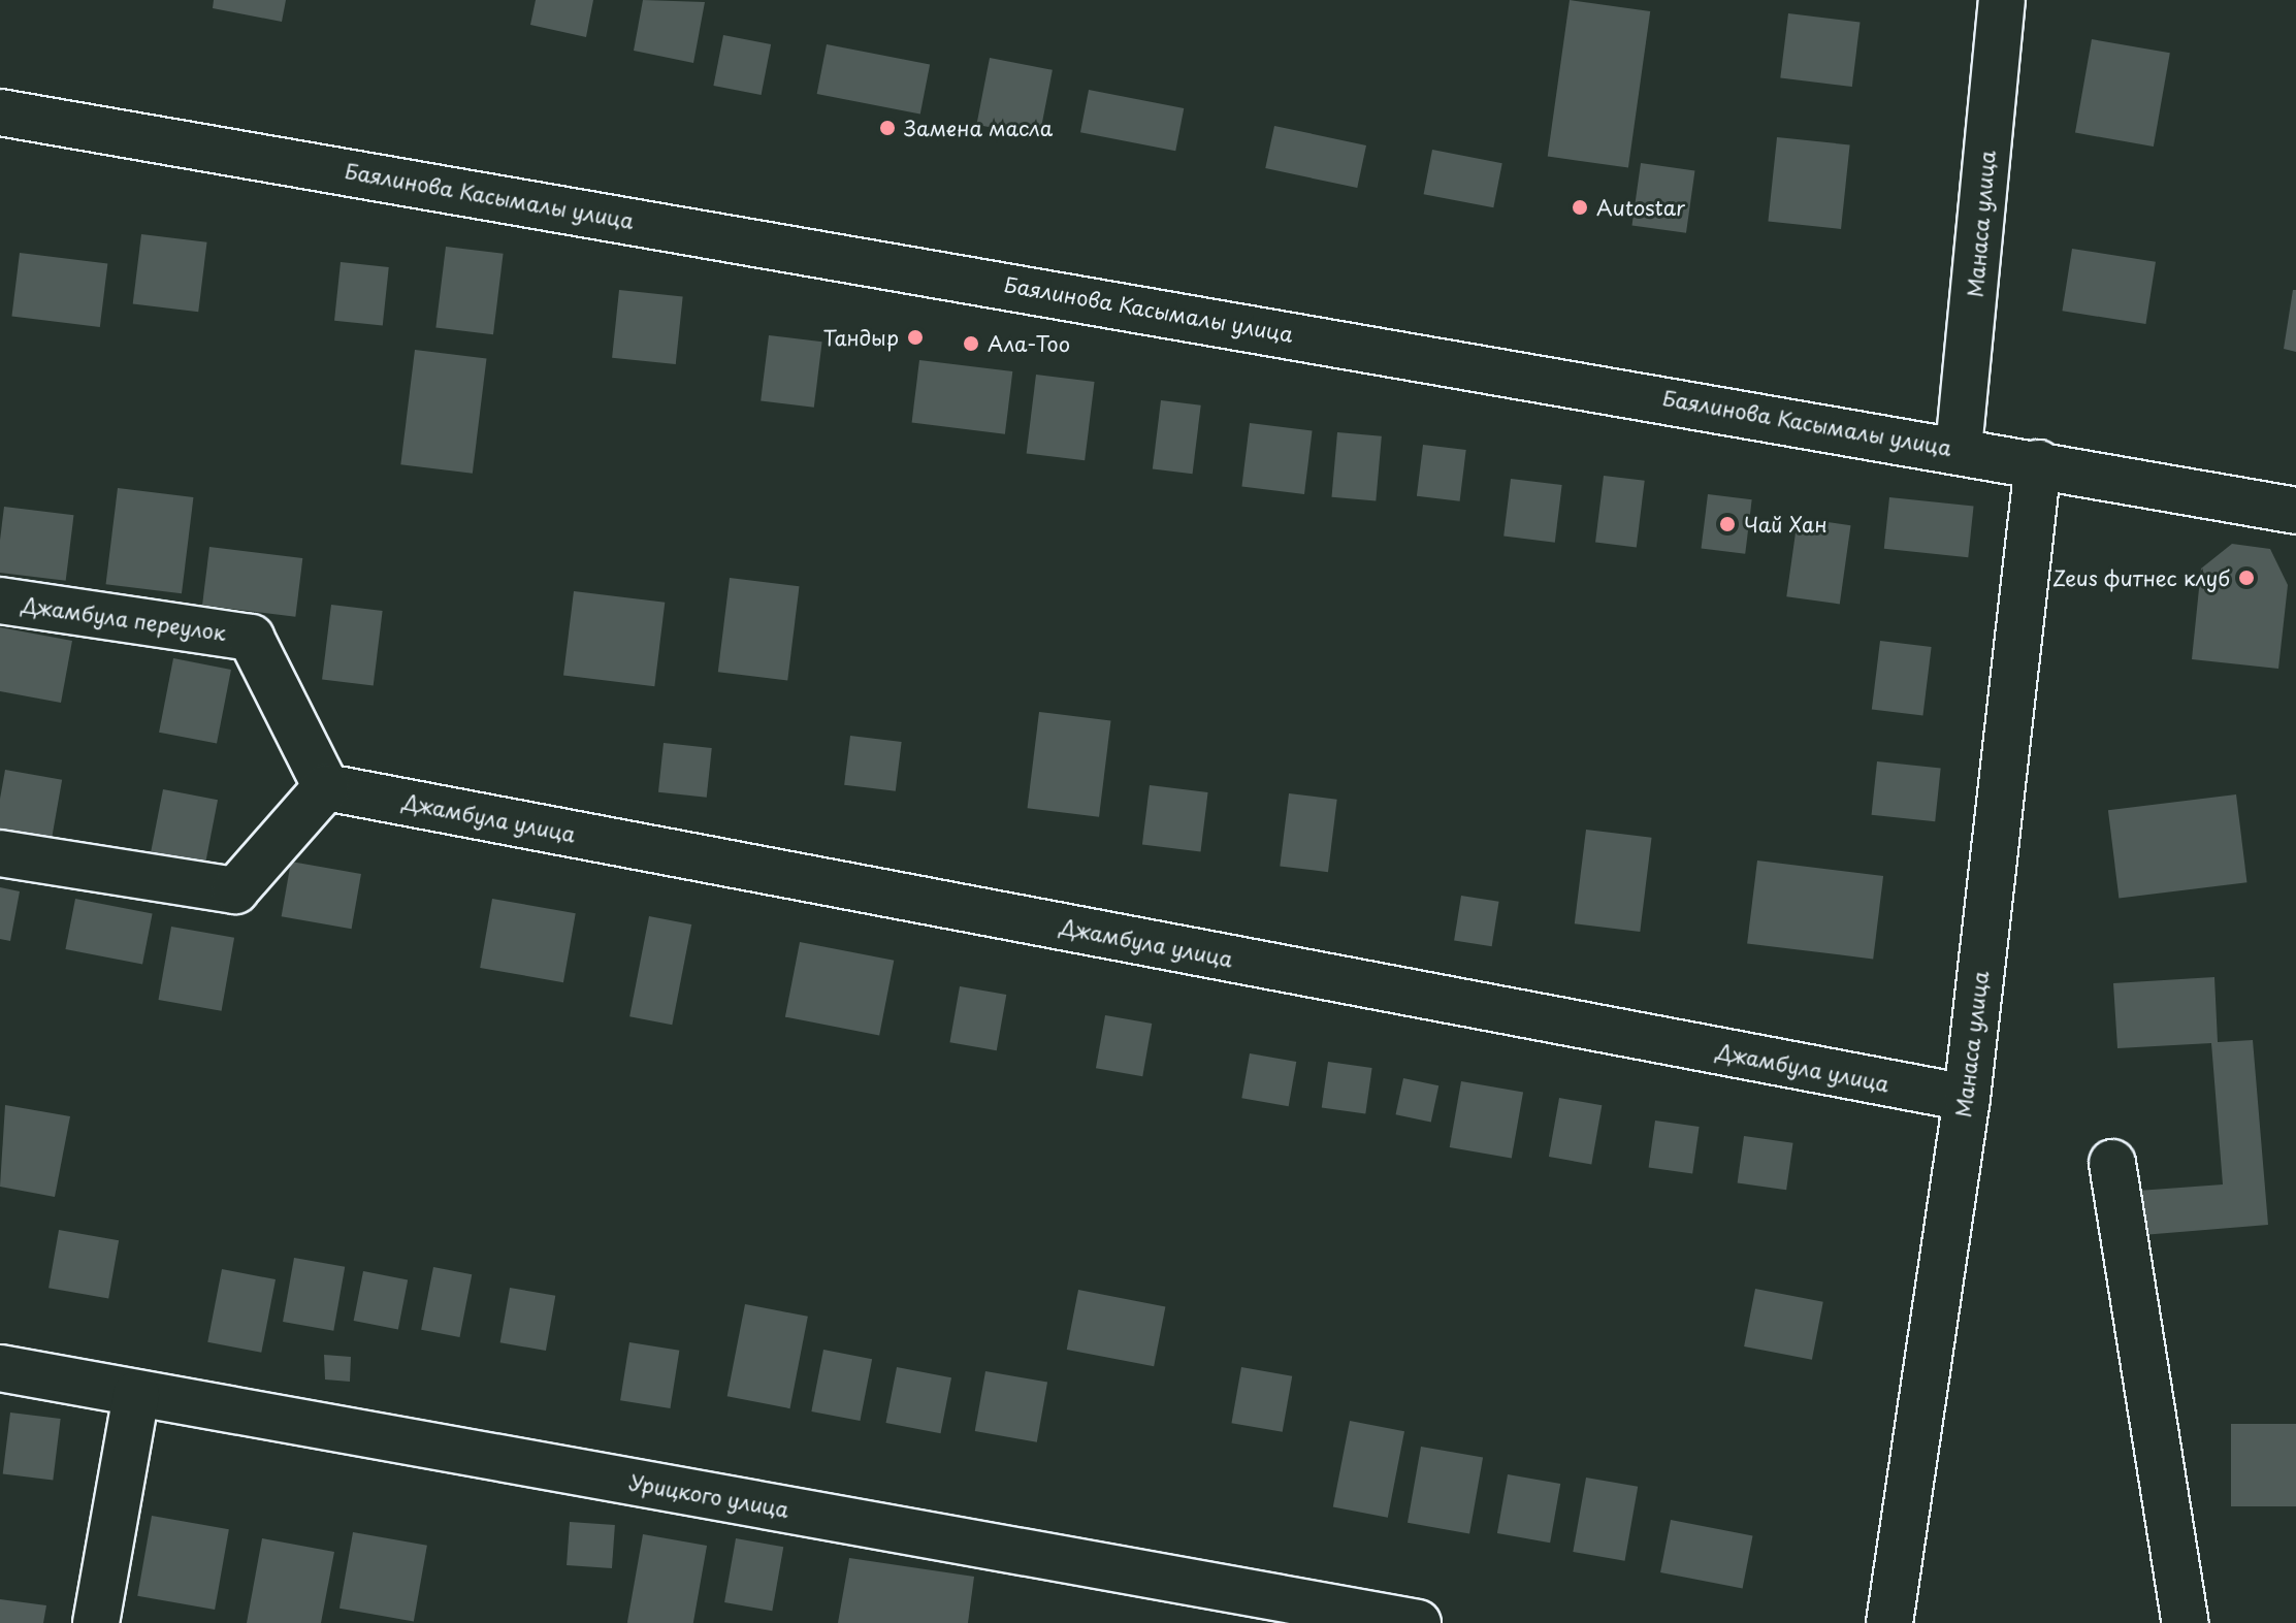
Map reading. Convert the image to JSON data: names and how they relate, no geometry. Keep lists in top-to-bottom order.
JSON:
{
  "streets": {
    "street": [
      "Баялинова Касымалы улица",
      "Манаса улица",
      "Джамбула переулок",
      "Джамбула улица",
      "Урицкого улица"
    ]
  },
  "crossings": [
    ["Баялинова Касымалы улица", "Манаса улица"],
    ["Манаса улица", "Джамбула улица"],
    ["Джамбула переулок", "Джамбула улица"]
  ],
  "places": [
    "Замена масла",
    "Autostar",
    "Тандыр",
    "Ала-Тоо",
    "Чай Хан",
    "Zeus фитнес клуб"
  ]
}
